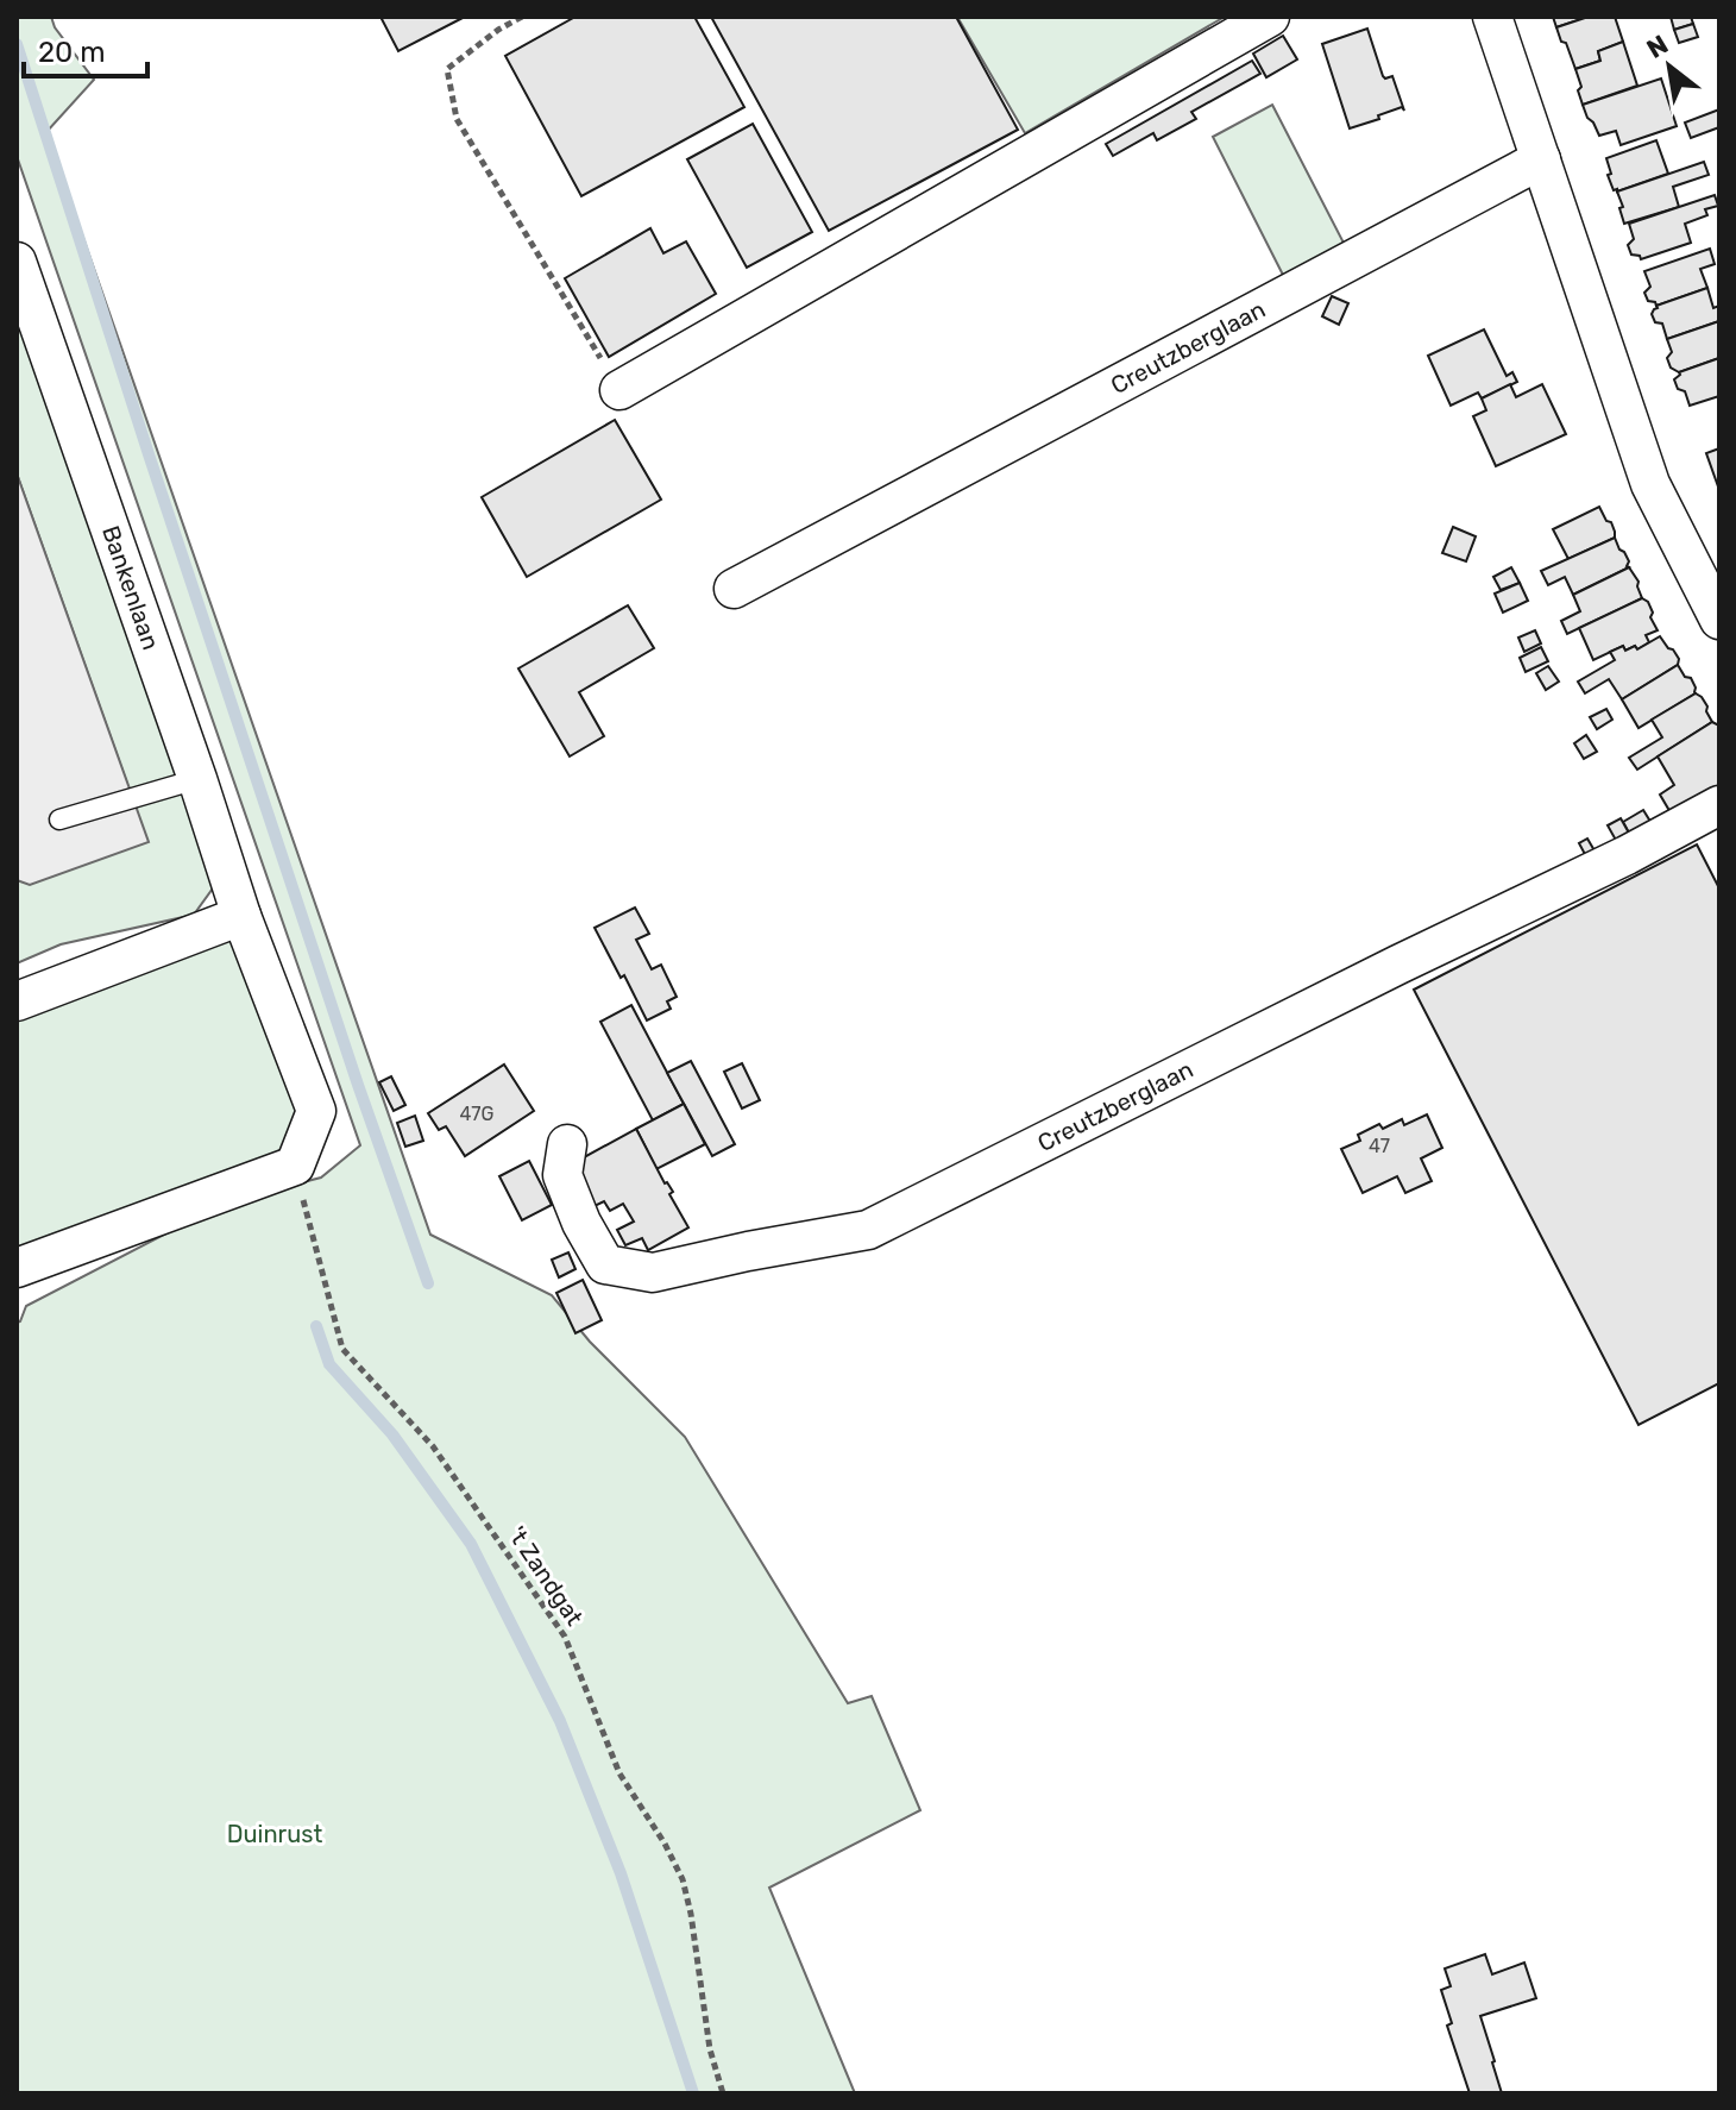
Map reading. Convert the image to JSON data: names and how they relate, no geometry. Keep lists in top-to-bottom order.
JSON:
{
  "streets": {
    "street": ["Creutzberglaan", "Bankenlaan"],
    "path": ["'t Zandgat"]
  },
  "crossings": [
    ["Bankenlaan", "'t Zandgat"]
  ],
  "parks": ["Duinrust"],
  "house_numbers": ["47G", "47"],
  "scale_bar": "20 m",
  "north": "top left"
}
